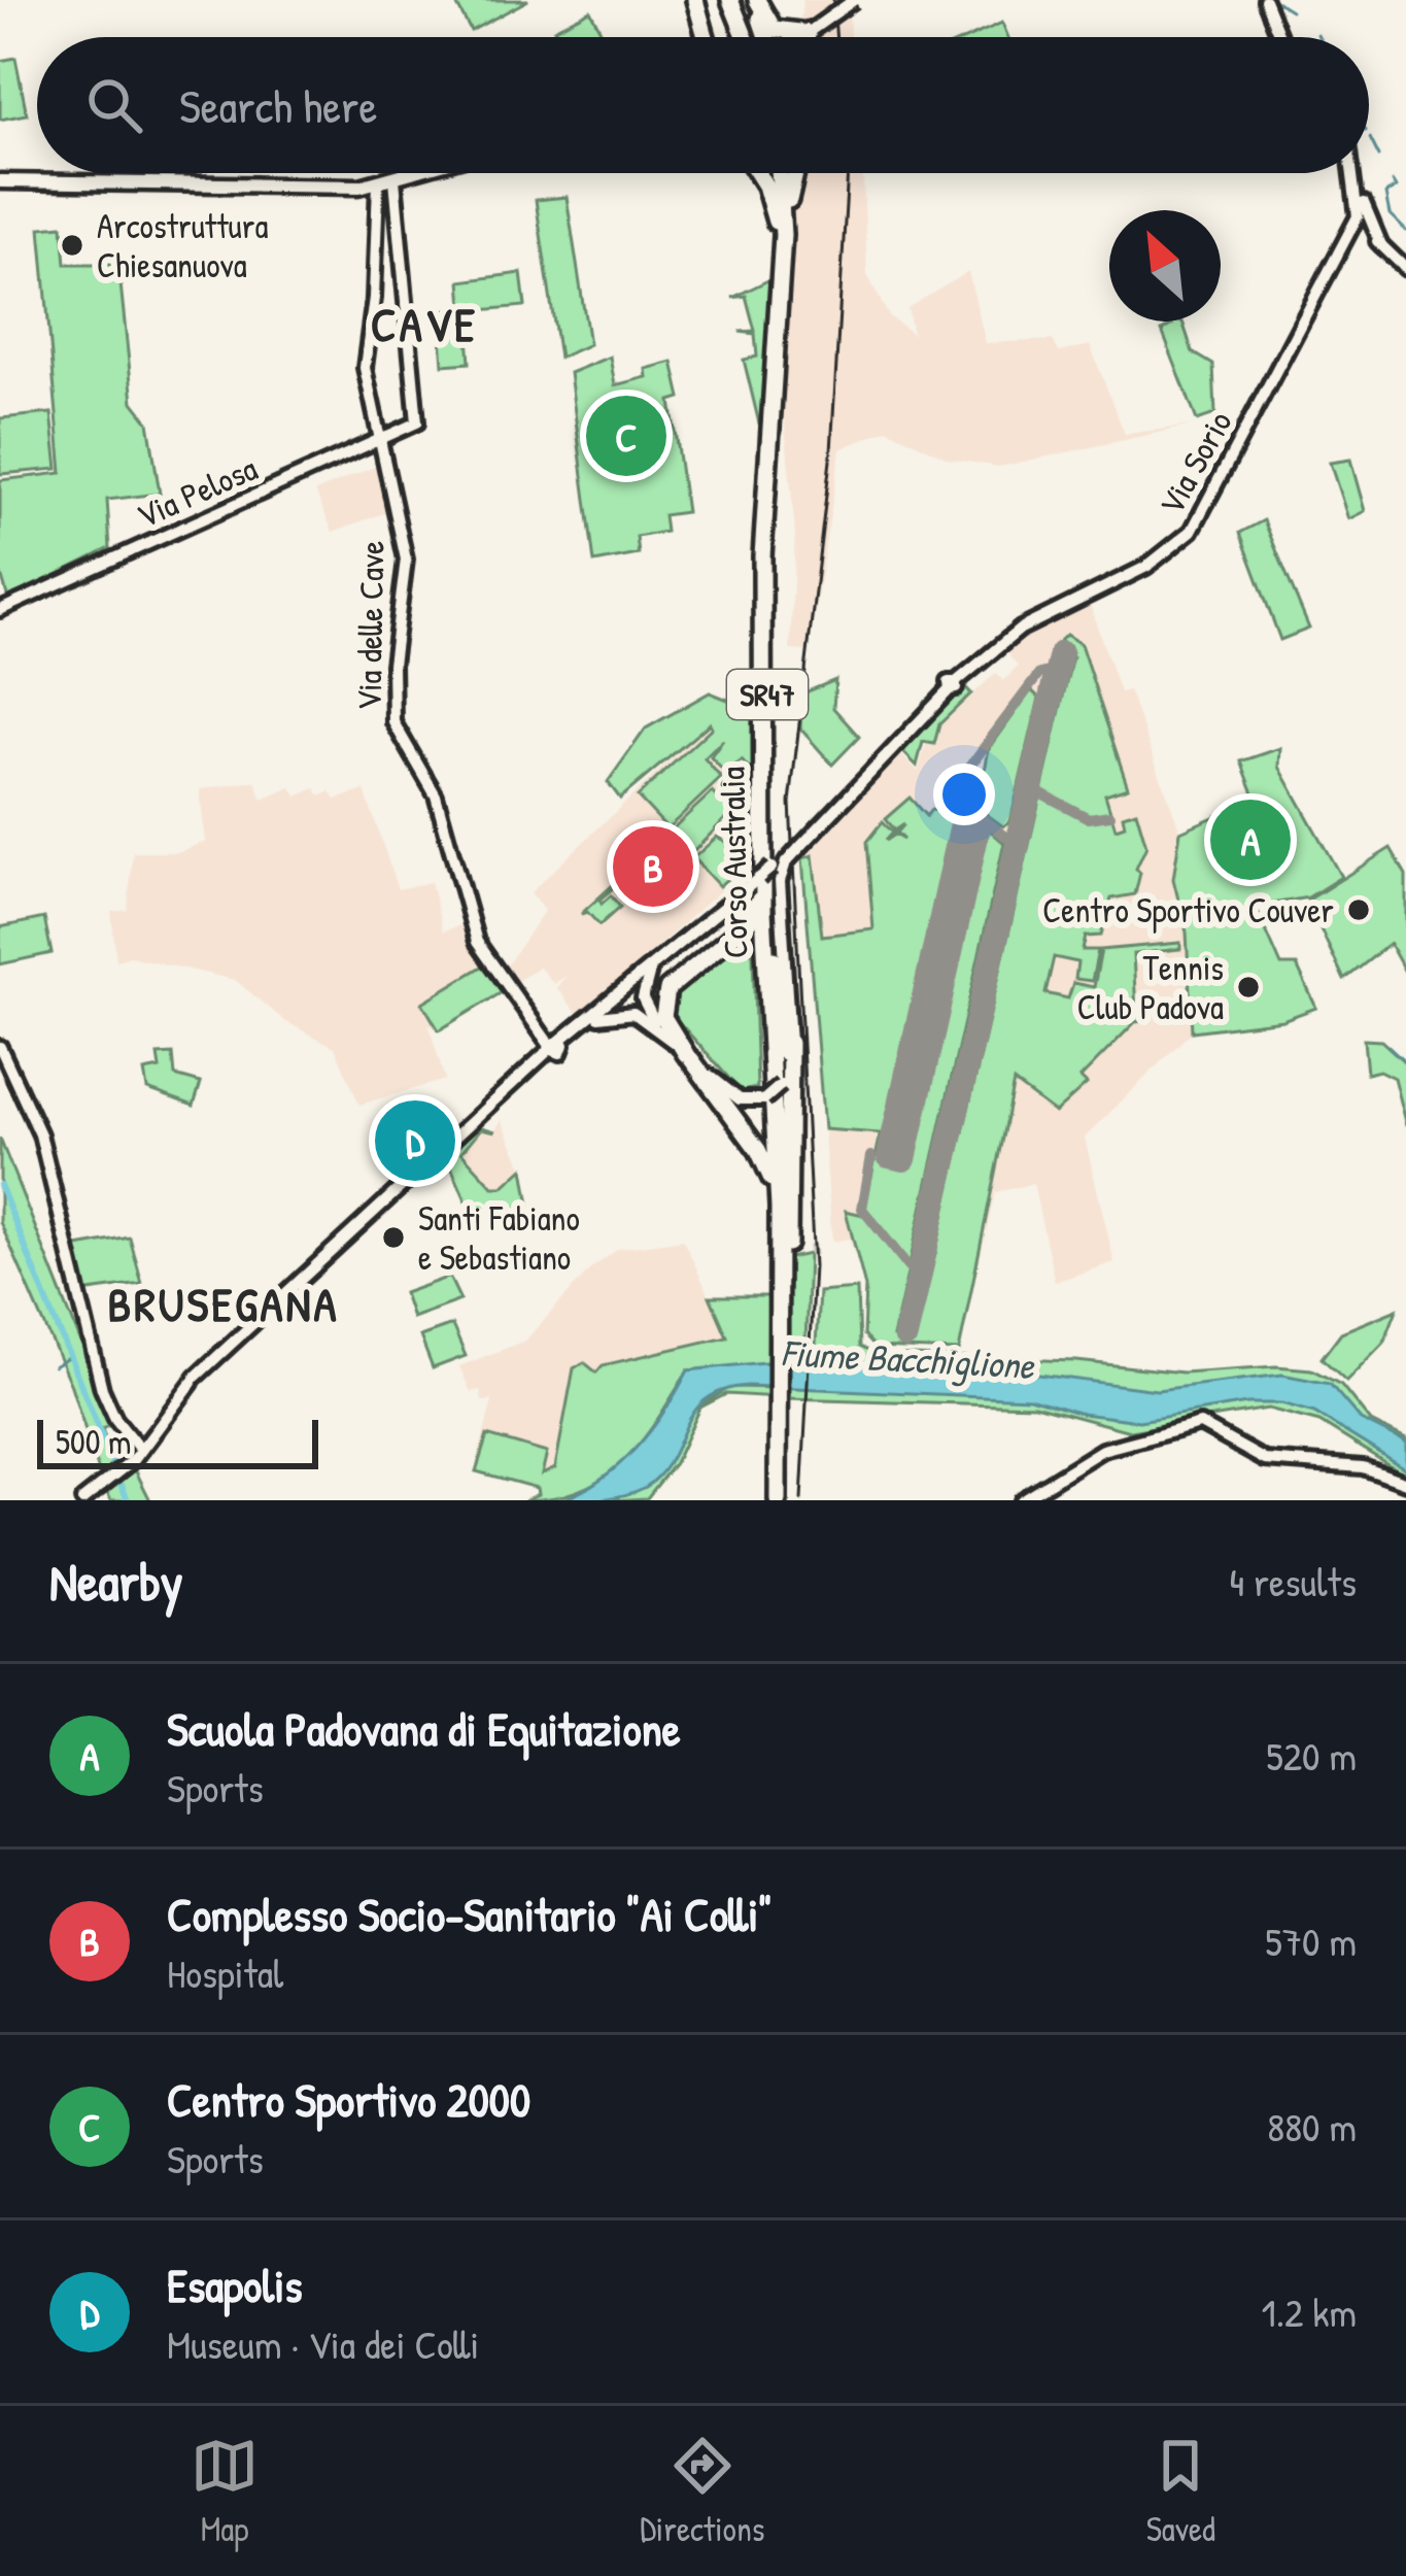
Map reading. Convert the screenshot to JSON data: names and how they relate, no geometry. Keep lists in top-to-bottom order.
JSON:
{
  "streets": {
    "highway": ["SR47", "Corso Australia"],
    "main road": ["Via Sorio", "Via Pelosa", "Via delle Cave"]
  },
  "crossings": [
    ["Via Sorio", "Corso Australia"],
    ["Via Pelosa", "Via delle Cave"]
  ],
  "districts": ["CAVE", "BRUSEGANA"],
  "water": ["Fiume Bacchiglione"],
  "places": [
    "Arcostruttura Chiesanuova",
    "Centro Sportivo Couver",
    "Tennis Club Padova",
    "Santi Fabiano e Sebastiano"
  ],
  "scale_bar": "500 m",
  "north": "top left",
  "page": {
    "search": "Search here",
    "pins": [
      "C",
      "A",
      "B",
      "D"
    ],
    "scale": "500 m",
    "heading": ["Nearby", "4 results"],
    "list": [
      {
        "mark": "A",
        "name": "Scuola Padovana di Equitazione",
        "note": "Sports",
        "value": "520 m"
      },
      {
        "mark": "B",
        "name": "Complesso Socio-Sanitario \"Ai Colli\"",
        "note": "Hospital",
        "value": "570 m"
      },
      {
        "mark": "C",
        "name": "Centro Sportivo 2000",
        "note": "Sports",
        "value": "880 m"
      },
      {
        "mark": "D",
        "name": "Esapolis",
        "note": "Museum · Via dei Colli",
        "value": "1.2 km"
      }
    ],
    "nav": ["Map", "Directions", "Saved"]
  }
}
